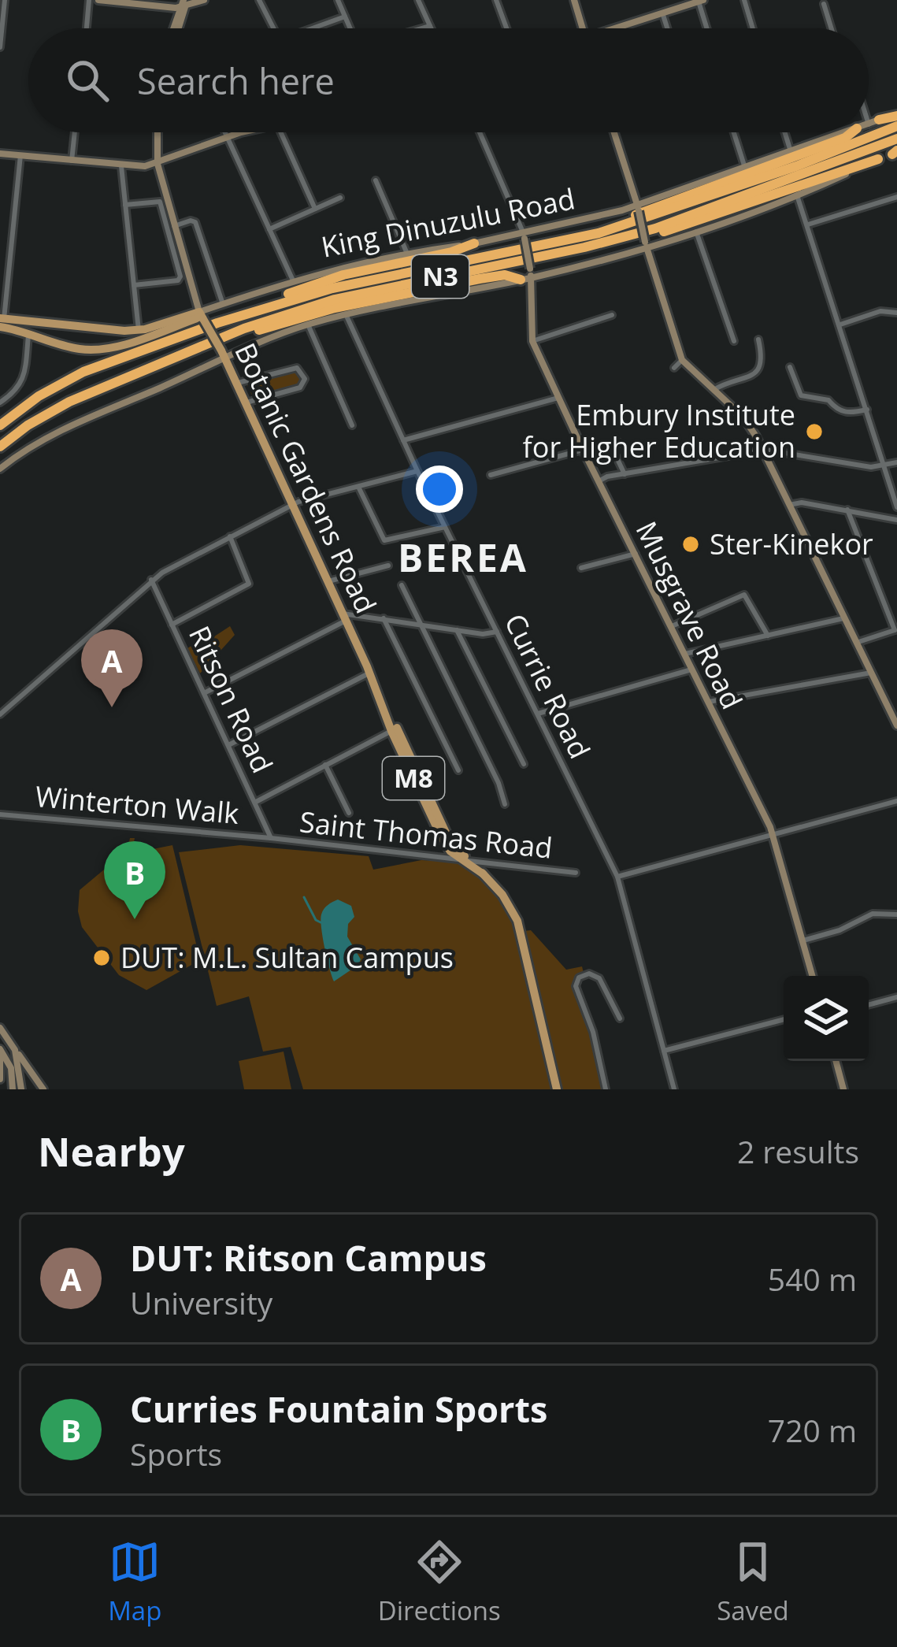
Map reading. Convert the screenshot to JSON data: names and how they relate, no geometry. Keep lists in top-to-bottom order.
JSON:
{
  "streets": {
    "highway": ["N3"],
    "main road": [
      "King Dinuzulu Road",
      "Botanic Gardens Road",
      "Musgrave Road",
      "M8"
    ],
    "street": [
      "Currie Road",
      "Ritson Road",
      "Winterton Walk",
      "Saint Thomas Road"
    ]
  },
  "crossings": [
    ["King Dinuzulu Road", "Botanic Gardens Road"],
    ["King Dinuzulu Road", "Musgrave Road"],
    ["King Dinuzulu Road", "M8"],
    ["Botanic Gardens Road", "M8"],
    ["Botanic Gardens Road", "Saint Thomas Road"],
    ["Ritson Road", "Winterton Walk"],
    ["Ritson Road", "Saint Thomas Road"],
    ["M8", "Saint Thomas Road"],
    ["Winterton Walk", "Saint Thomas Road"]
  ],
  "districts": ["BEREA"],
  "places": ["Embury Institute for Higher Education", "Ster-Kinekor", "DUT: M.L. Sultan Campus"],
  "page": {
    "search": "Search here",
    "pins": ["A", "B"],
    "heading": ["Nearby", "2 results"],
    "list": [
      {
        "mark": "A",
        "name": "DUT: Ritson Campus",
        "note": "University",
        "value": "540 m"
      },
      {
        "mark": "B",
        "name": "Curries Fountain Sports",
        "note": "Sports",
        "value": "720 m"
      }
    ],
    "nav": ["Map", "Directions", "Saved"]
  }
}
